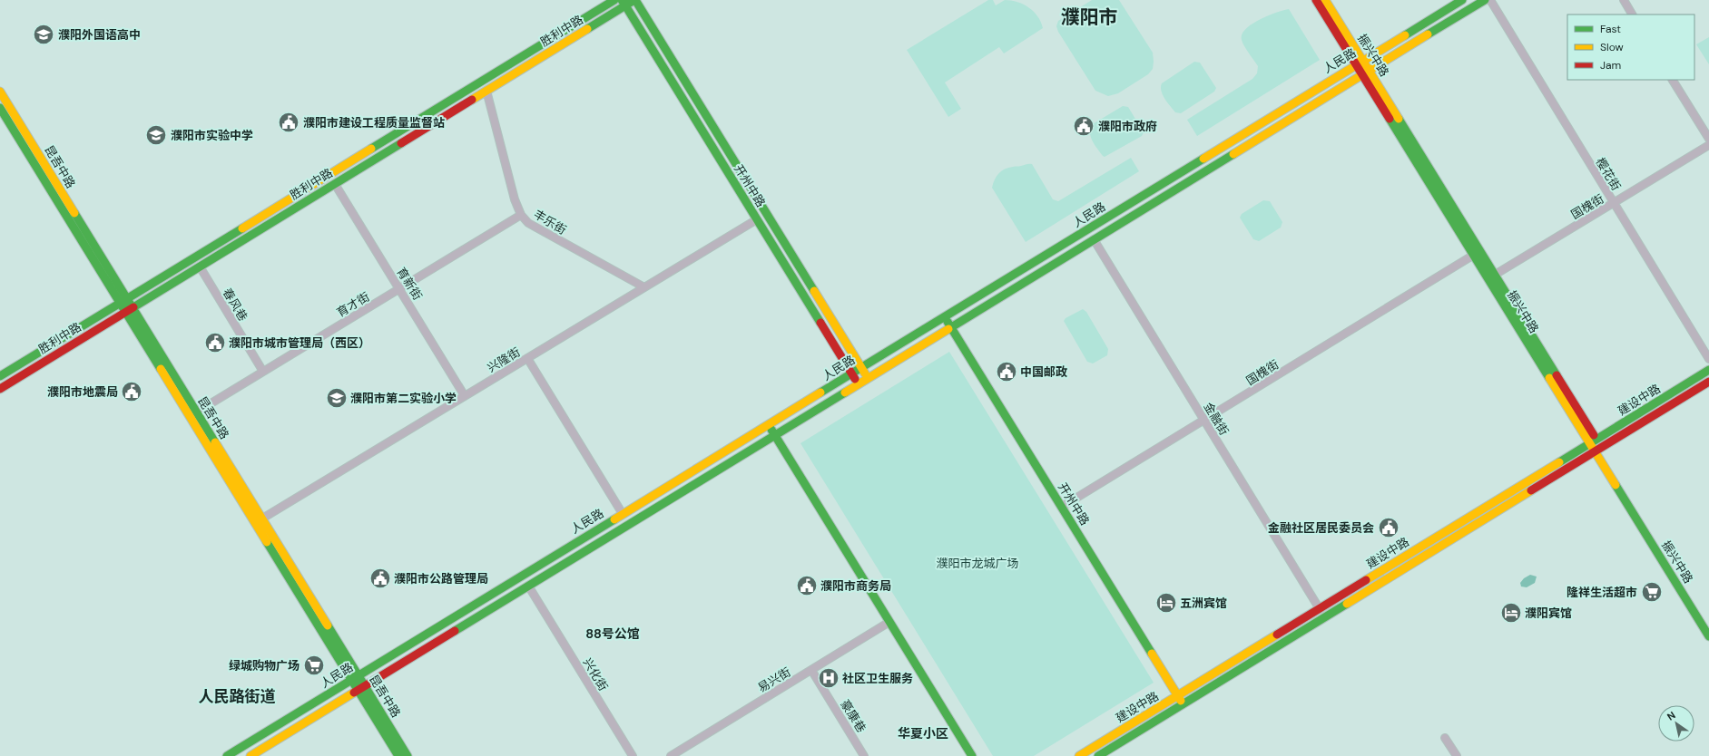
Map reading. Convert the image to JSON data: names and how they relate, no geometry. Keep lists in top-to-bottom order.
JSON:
{
  "streets": {
    "street": [
      "胜利中路",
      "振兴中路",
      "人民路",
      "昆吾中路",
      "樱花街",
      "开州中路",
      "国槐街",
      "丰乐街",
      "育新街",
      "春风巷",
      "育才街",
      "兴隆街",
      "建设中路",
      "金融街",
      "兴化街",
      "易兴街",
      "豪康巷"
    ]
  },
  "crossings": [
    ["胜利中路", "昆吾中路"],
    ["胜利中路", "开州中路"],
    ["胜利中路", "丰乐街"],
    ["胜利中路", "育新街"],
    ["胜利中路", "春风巷"],
    ["振兴中路", "人民路"],
    ["振兴中路", "国槐街"],
    ["振兴中路", "建设中路"],
    ["人民路", "昆吾中路"],
    ["人民路", "开州中路"],
    ["人民路", "金融街"],
    ["人民路", "兴化街"],
    ["昆吾中路", "育才街"],
    ["昆吾中路", "兴隆街"],
    ["樱花街", "国槐街"],
    ["开州中路", "国槐街"],
    ["开州中路", "兴隆街"],
    ["开州中路", "建设中路"],
    ["国槐街", "金融街"],
    ["丰乐街", "育才街"],
    ["丰乐街", "兴隆街"],
    ["育新街", "育才街"],
    ["育新街", "兴隆街"],
    ["春风巷", "育才街"],
    ["建设中路", "金融街"],
    ["易兴街", "豪康巷"]
  ],
  "districts": [
    "濮阳市",
    "88号公馆",
    "人民路街道",
    "华夏小区"
  ],
  "parks": ["濮阳市龙城广场"],
  "places": {
    "school or university": ["濮阳外国语高中", "濮阳市实验中学", "濮阳市第二实验小学"],
    "public building": [
      "濮阳市建设工程质量监督站",
      "濮阳市政府",
      "濮阳市城市管理局（西区）",
      "中国邮政",
      "濮阳市地震局",
      "金融社区居民委员会",
      "濮阳市公路管理局",
      "濮阳市商务局"
    ],
    "supermarket": ["隆祥生活超市", "绿城购物广场"],
    "hotel": ["五洲宾馆", "濮阳宾馆"],
    "hospital": ["社区卫生服务"]
  },
  "legend": ["Fast", "Slow", "Jam"],
  "north": "top left"
}
